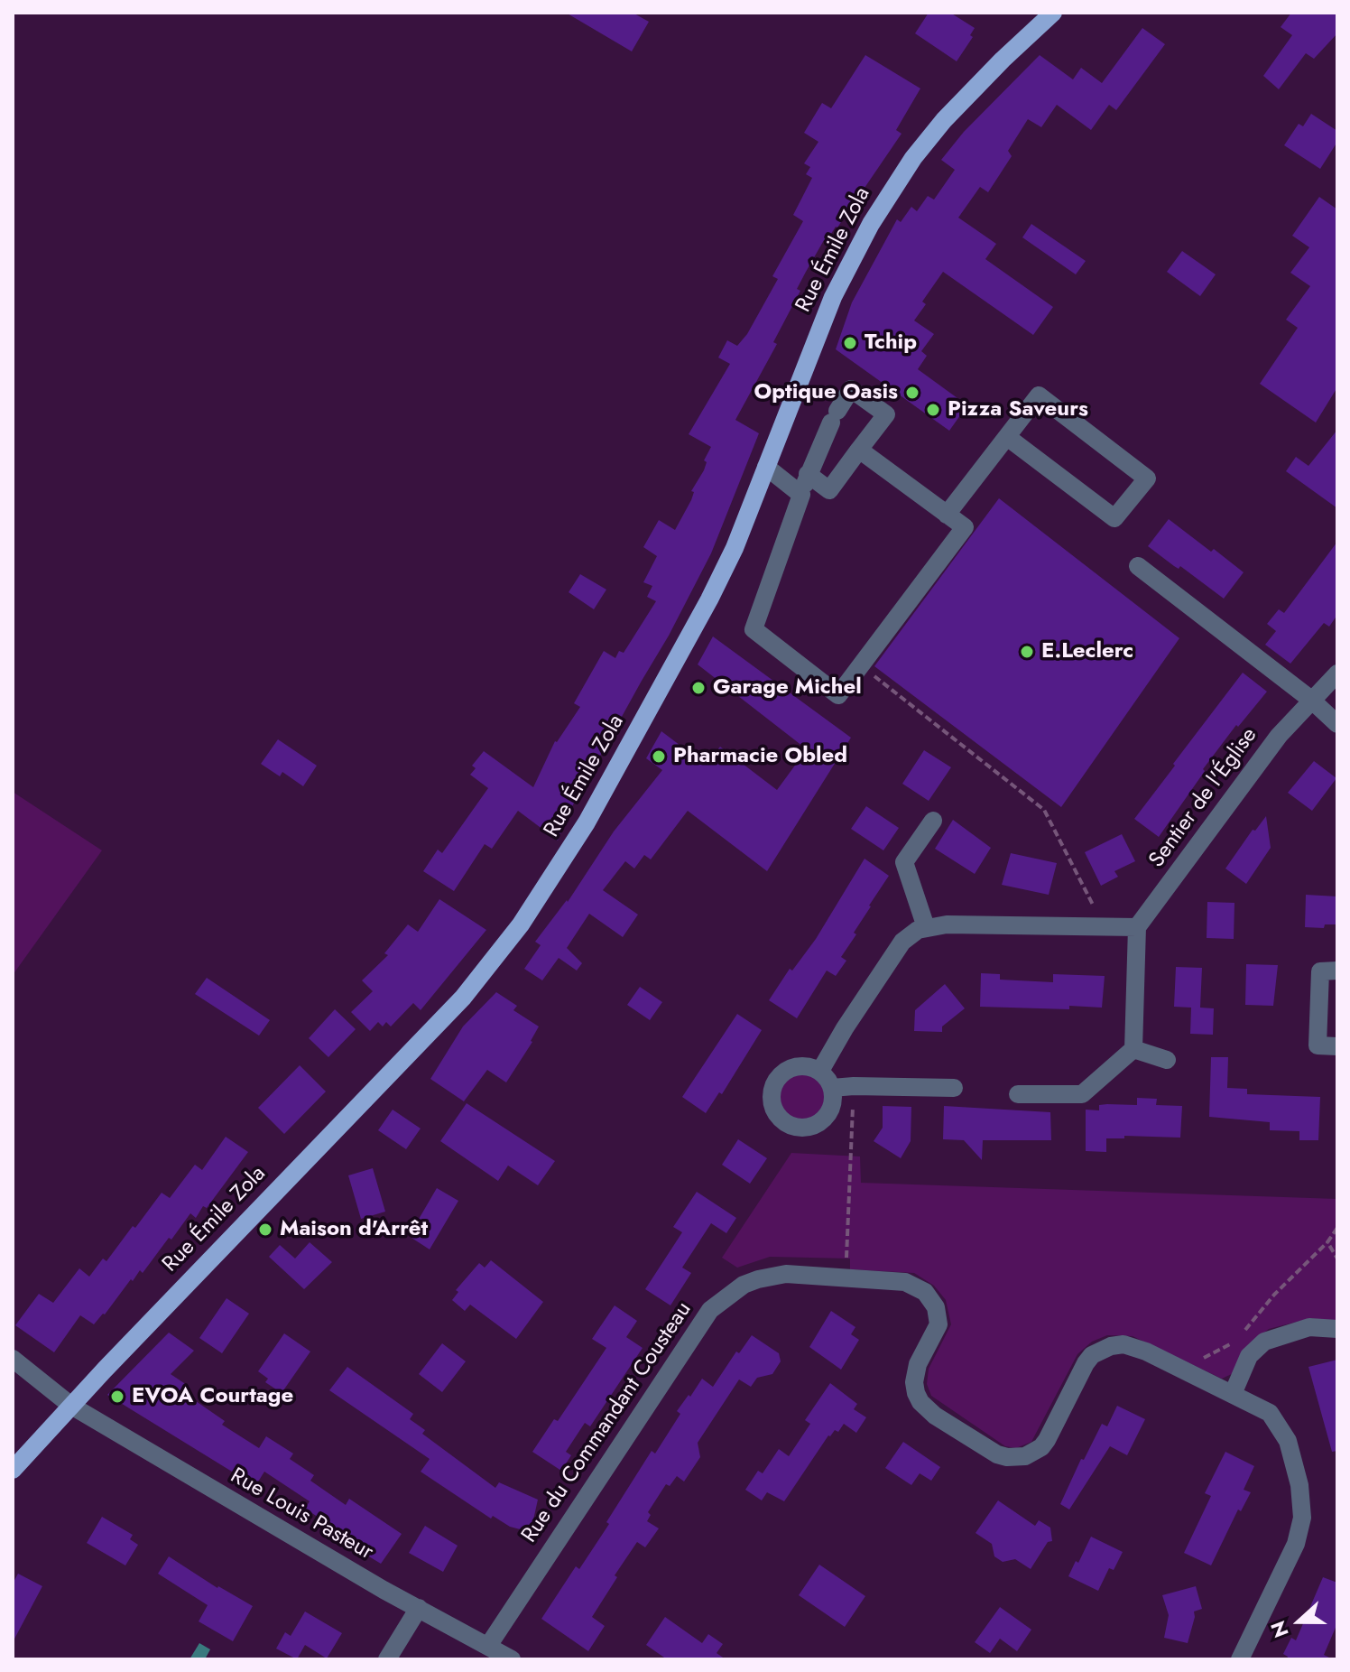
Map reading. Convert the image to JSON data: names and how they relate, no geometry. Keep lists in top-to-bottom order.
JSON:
{
  "streets": {
    "main road": ["Rue Émile Zola"],
    "street": ["Sentier de l'Église", "Rue du Commandant Cousteau", "Rue Louis Pasteur"]
  },
  "crossings": [
    ["Rue Émile Zola", "Rue Louis Pasteur"],
    ["Rue du Commandant Cousteau", "Rue Louis Pasteur"]
  ],
  "places": [
    "Tchip",
    "Optique Oasis",
    "Pizza Saveurs",
    "E.Leclerc",
    "Garage Michel",
    "Pharmacie Obled",
    "Maison d'Arrêt",
    "EVOA Courtage"
  ],
  "north": "left"
}
